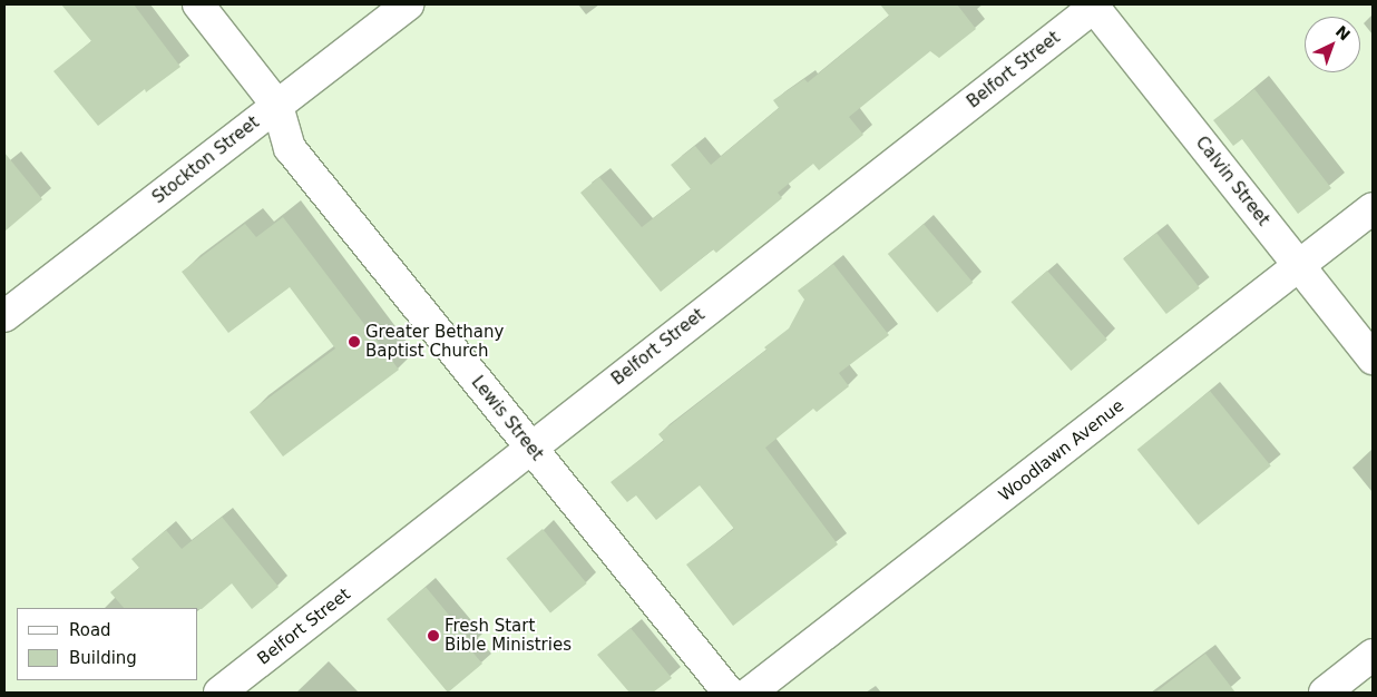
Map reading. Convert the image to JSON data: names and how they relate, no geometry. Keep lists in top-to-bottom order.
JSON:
{
  "streets": {
    "street": [
      "Belfort Street",
      "Stockton Street",
      "Calvin Street",
      "Lewis Street",
      "Woodlawn Avenue"
    ]
  },
  "crossings": [
    ["Belfort Street", "Calvin Street"],
    ["Belfort Street", "Lewis Street"],
    ["Stockton Street", "Lewis Street"],
    ["Calvin Street", "Woodlawn Avenue"]
  ],
  "places": ["Greater Bethany Baptist Church", "Fresh Start Bible Ministries"],
  "legend": ["Road", "Building"],
  "north": "top right"
}
